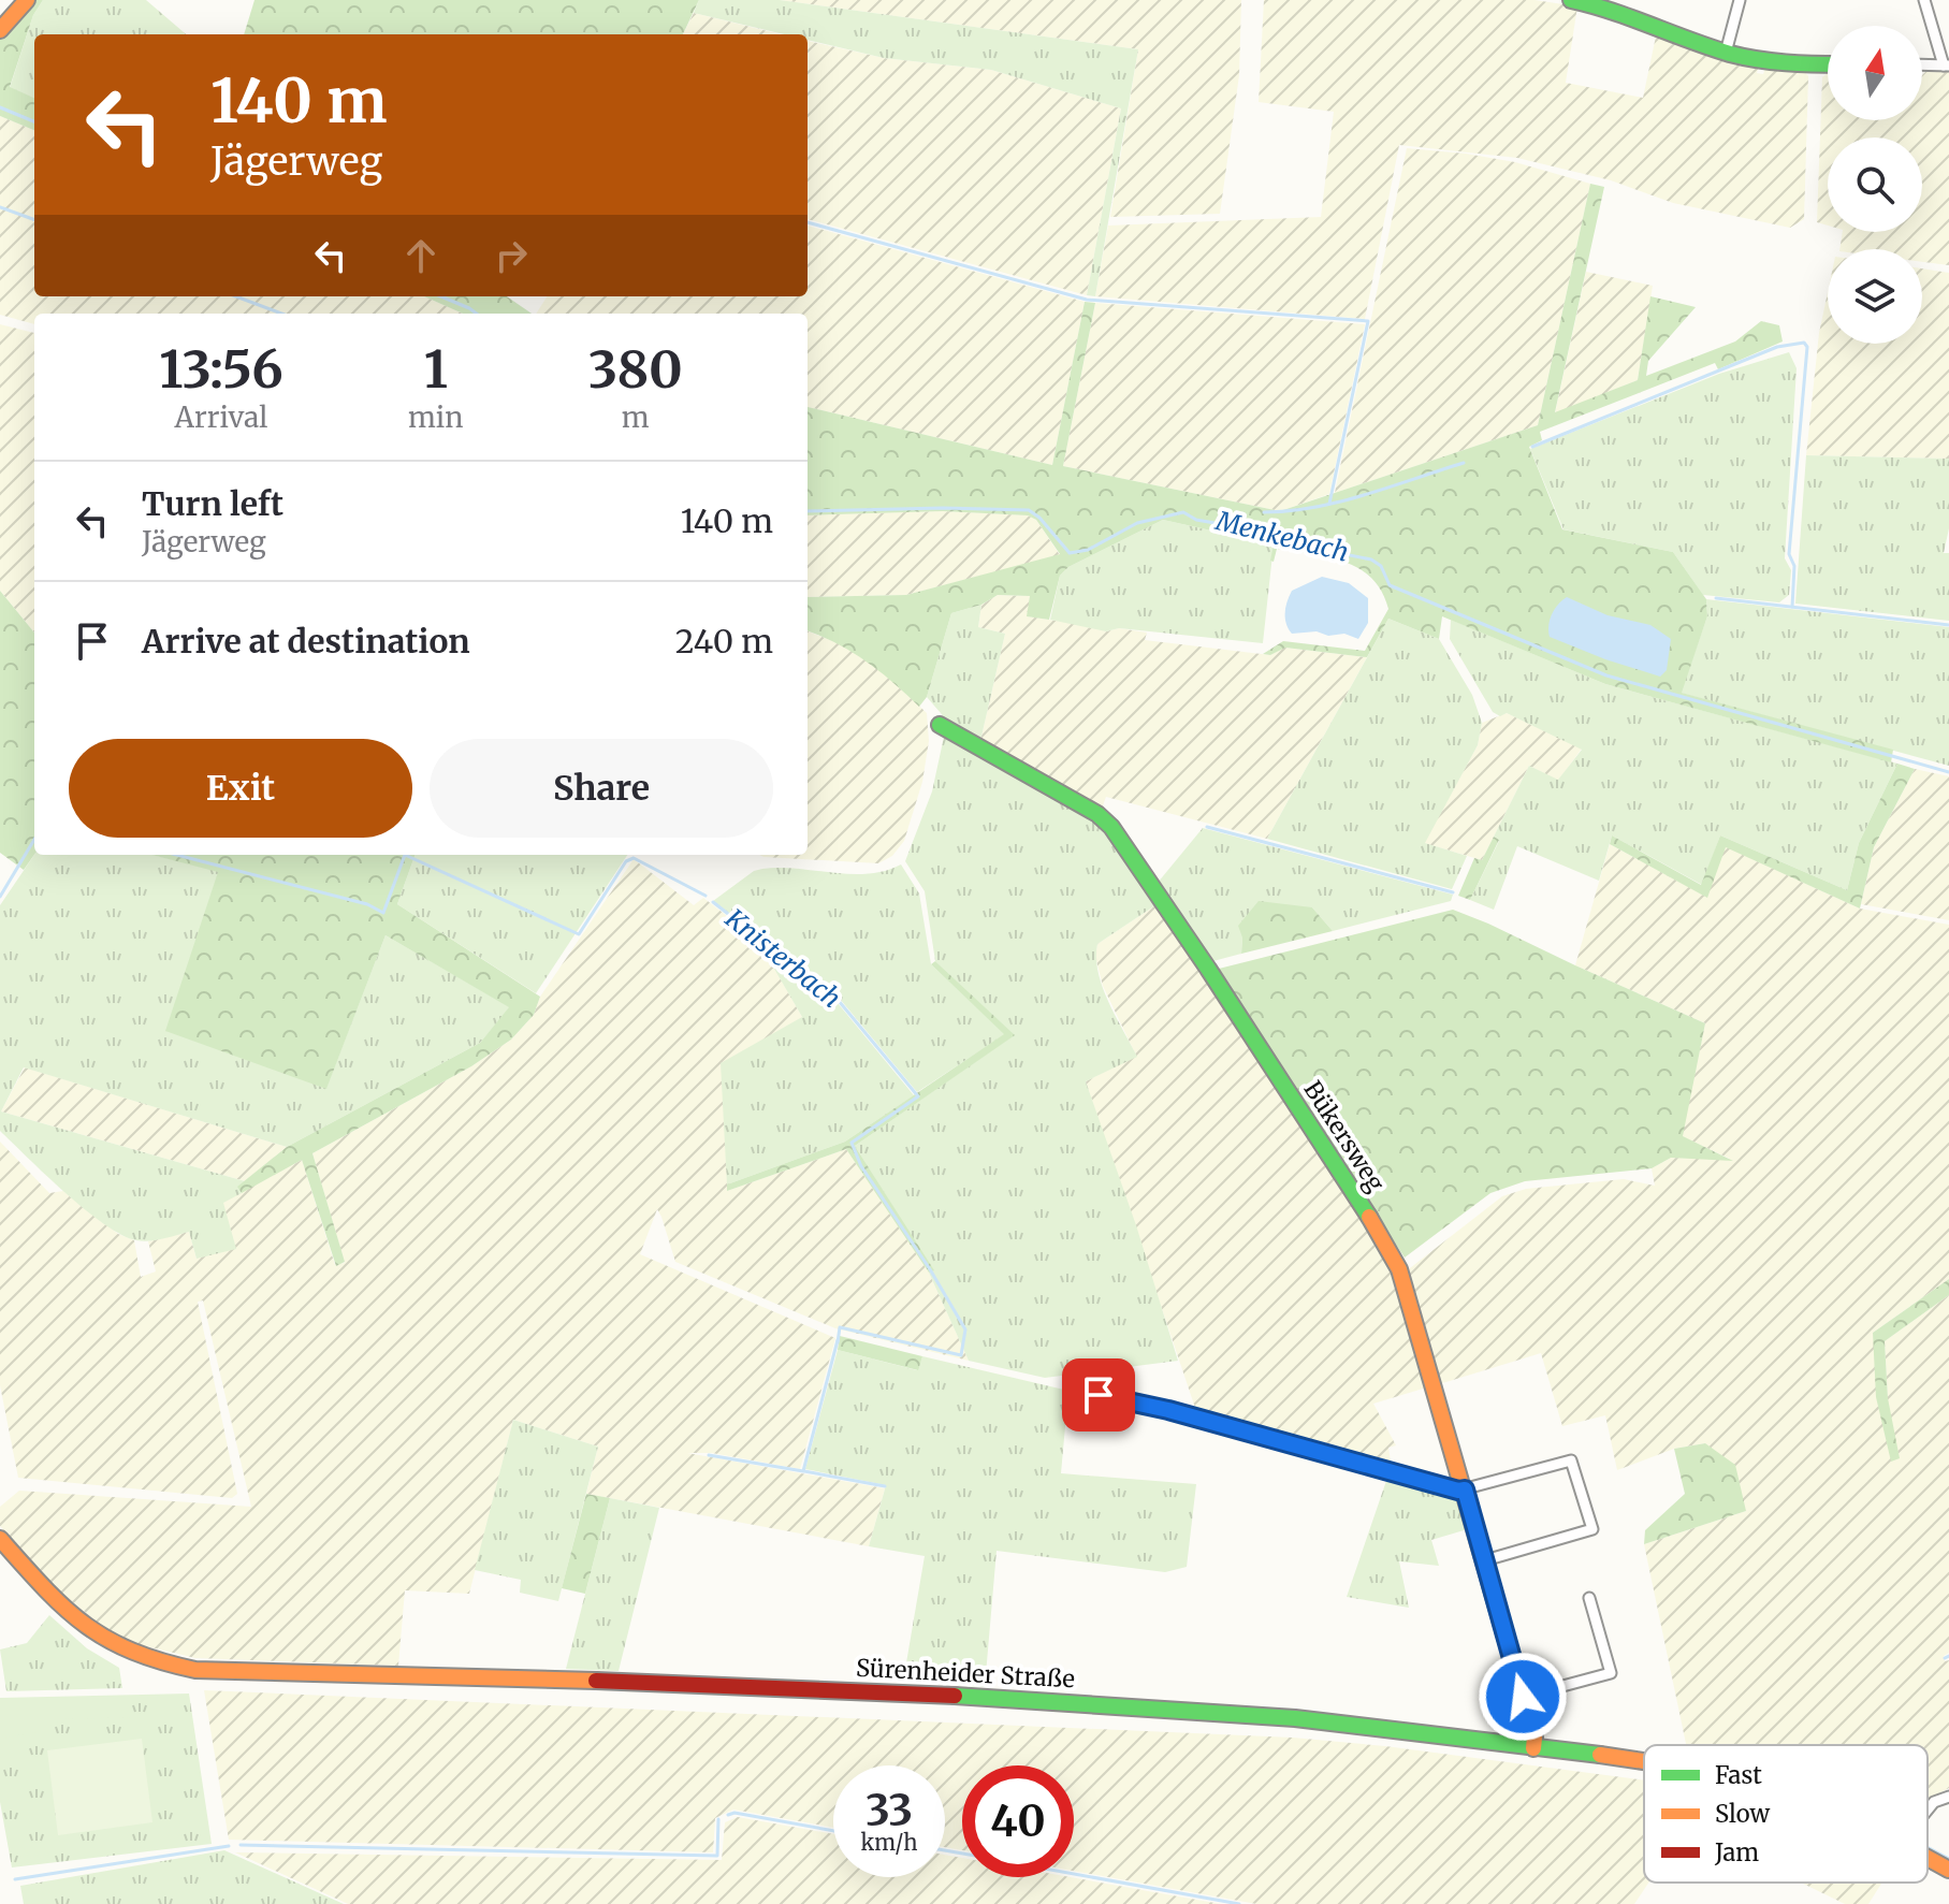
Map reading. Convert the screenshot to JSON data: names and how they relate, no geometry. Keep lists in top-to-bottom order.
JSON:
{
  "streets": {
    "main road": ["Bükersweg", "Sürenheider Straße"]
  },
  "crossings": [
    ["Bükersweg", "Sürenheider Straße"]
  ],
  "water": ["Menkebach", "Knisterbach"],
  "legend": ["Fast", "Slow", "Jam"],
  "north": "top",
  "page": {
    "turn": ["140 m", "Jägerweg"],
    "eta": [
      "13:56",
      "Arrival",
      "1",
      "min",
      "380",
      "m"
    ],
    "list": [
      {
        "name": "Turn left",
        "note": "Jägerweg",
        "value": "140 m"
      },
      {
        "name": "Arrive at destination",
        "value": "240 m"
      }
    ],
    "buttons": ["Exit", "Share"],
    "speed": "33 km/h",
    "limit": "40"
  }
}
